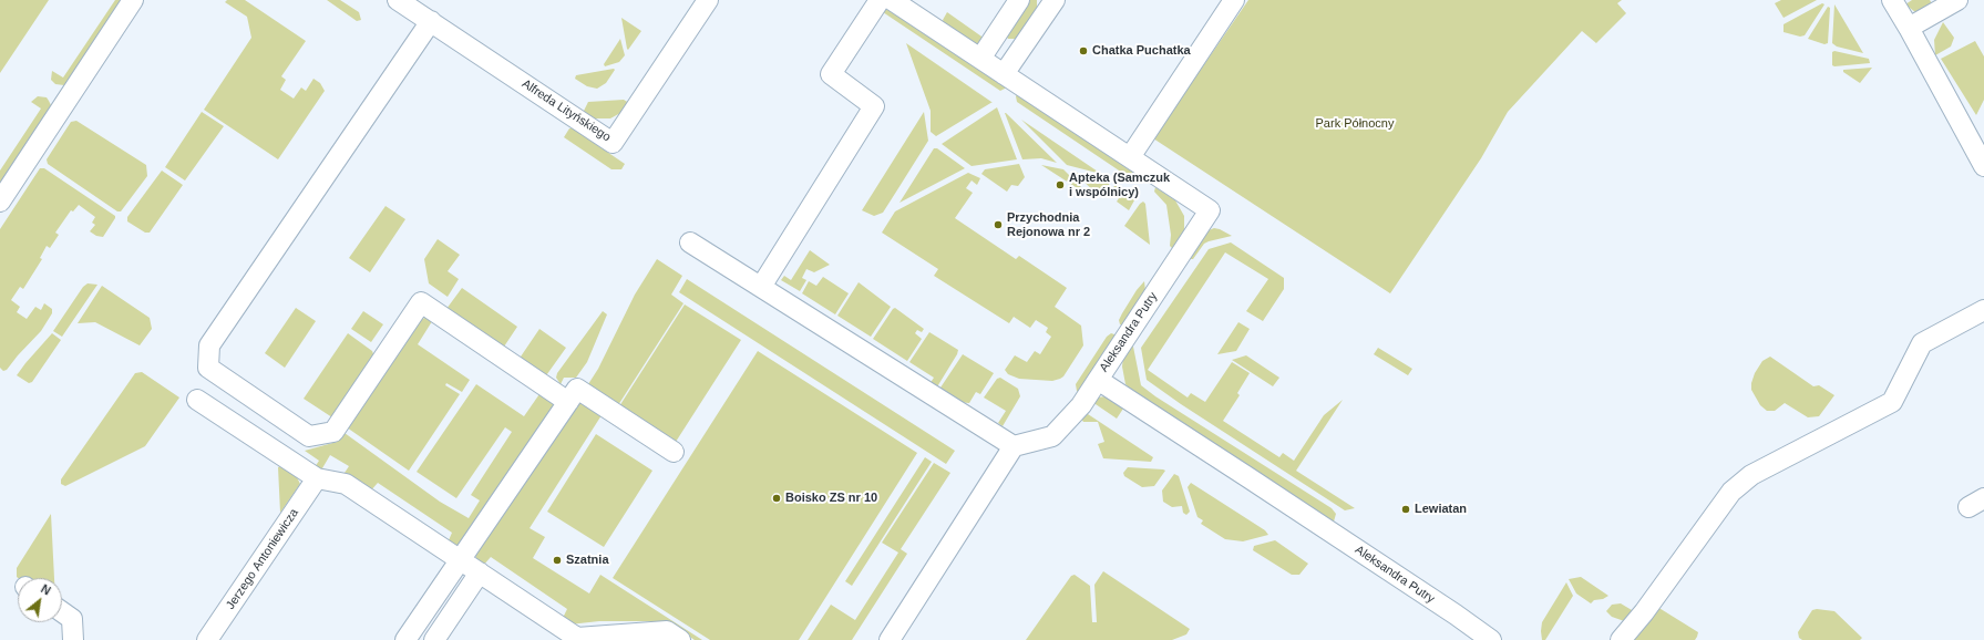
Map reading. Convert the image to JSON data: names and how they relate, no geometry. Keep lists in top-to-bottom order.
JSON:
{
  "streets": {
    "street": ["Alfreda Lityńskiego", "Aleksandra Putry", "Jerzego Antoniewicza"]
  },
  "parks": ["Park Północny"],
  "places": [
    "Chatka Puchatka",
    "Apteka (Samczuk i wspólnicy)",
    "Przychodnia Rejonowa nr 2",
    "Boisko ZS nr 10",
    "Lewiatan",
    "Szatnia"
  ],
  "north": "top right"
}
